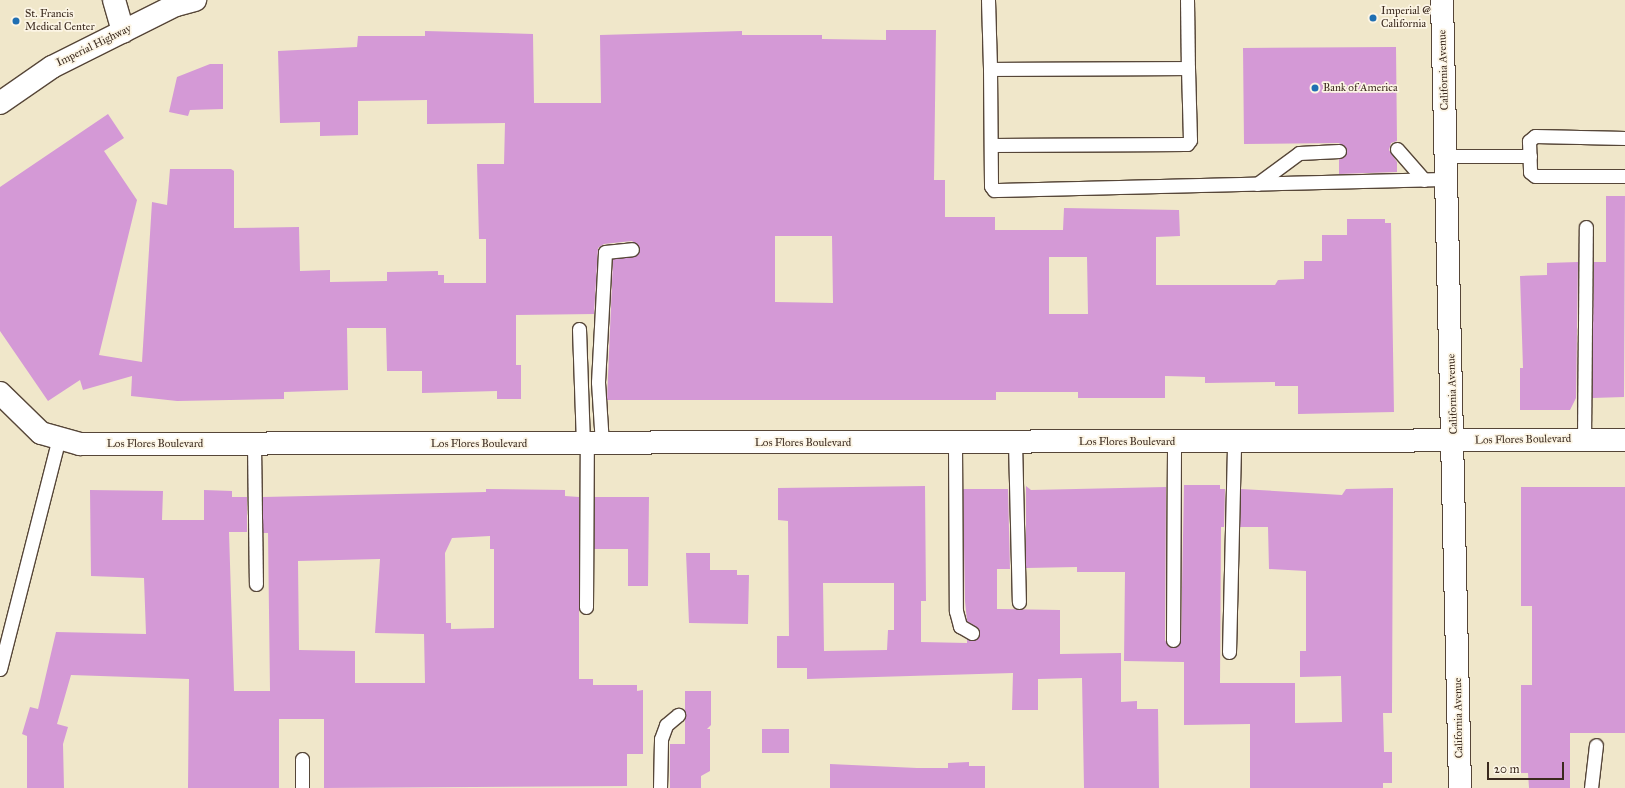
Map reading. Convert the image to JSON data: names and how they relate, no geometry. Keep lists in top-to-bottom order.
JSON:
{
  "streets": {
    "street": ["Imperial Highway", "California Avenue", "Los Flores Boulevard"]
  },
  "crossings": [
    ["California Avenue", "Los Flores Boulevard"]
  ],
  "places": ["Imperial @ California", "St. Francis Medical Center", "Bank of America"],
  "scale_bar": "20 m"
}
